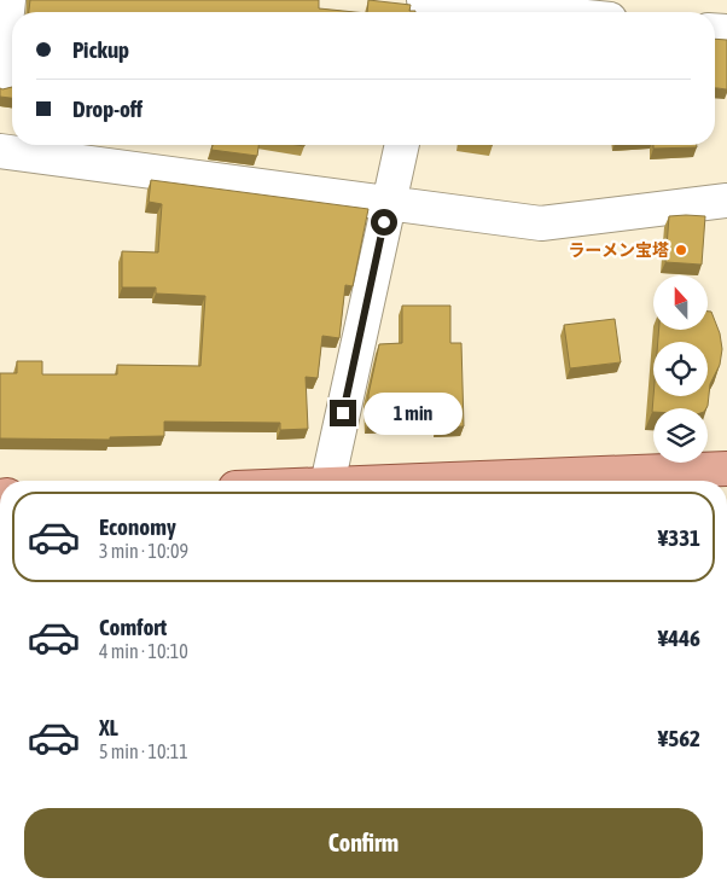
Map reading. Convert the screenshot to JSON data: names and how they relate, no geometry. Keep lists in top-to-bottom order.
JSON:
{
  "places": ["ラーメン宝塔"],
  "north": "top",
  "page": {
    "banner": ["Pickup", "Drop-off"],
    "bubble": "1 min",
    "list": [
      {
        "name": "Economy",
        "note": "3 min · 10:09",
        "value": "¥331"
      },
      {
        "name": "Comfort",
        "note": "4 min · 10:10",
        "value": "¥446"
      },
      {
        "name": "XL",
        "note": "5 min · 10:11",
        "value": "¥562"
      }
    ],
    "buttons": "Confirm"
  }
}
